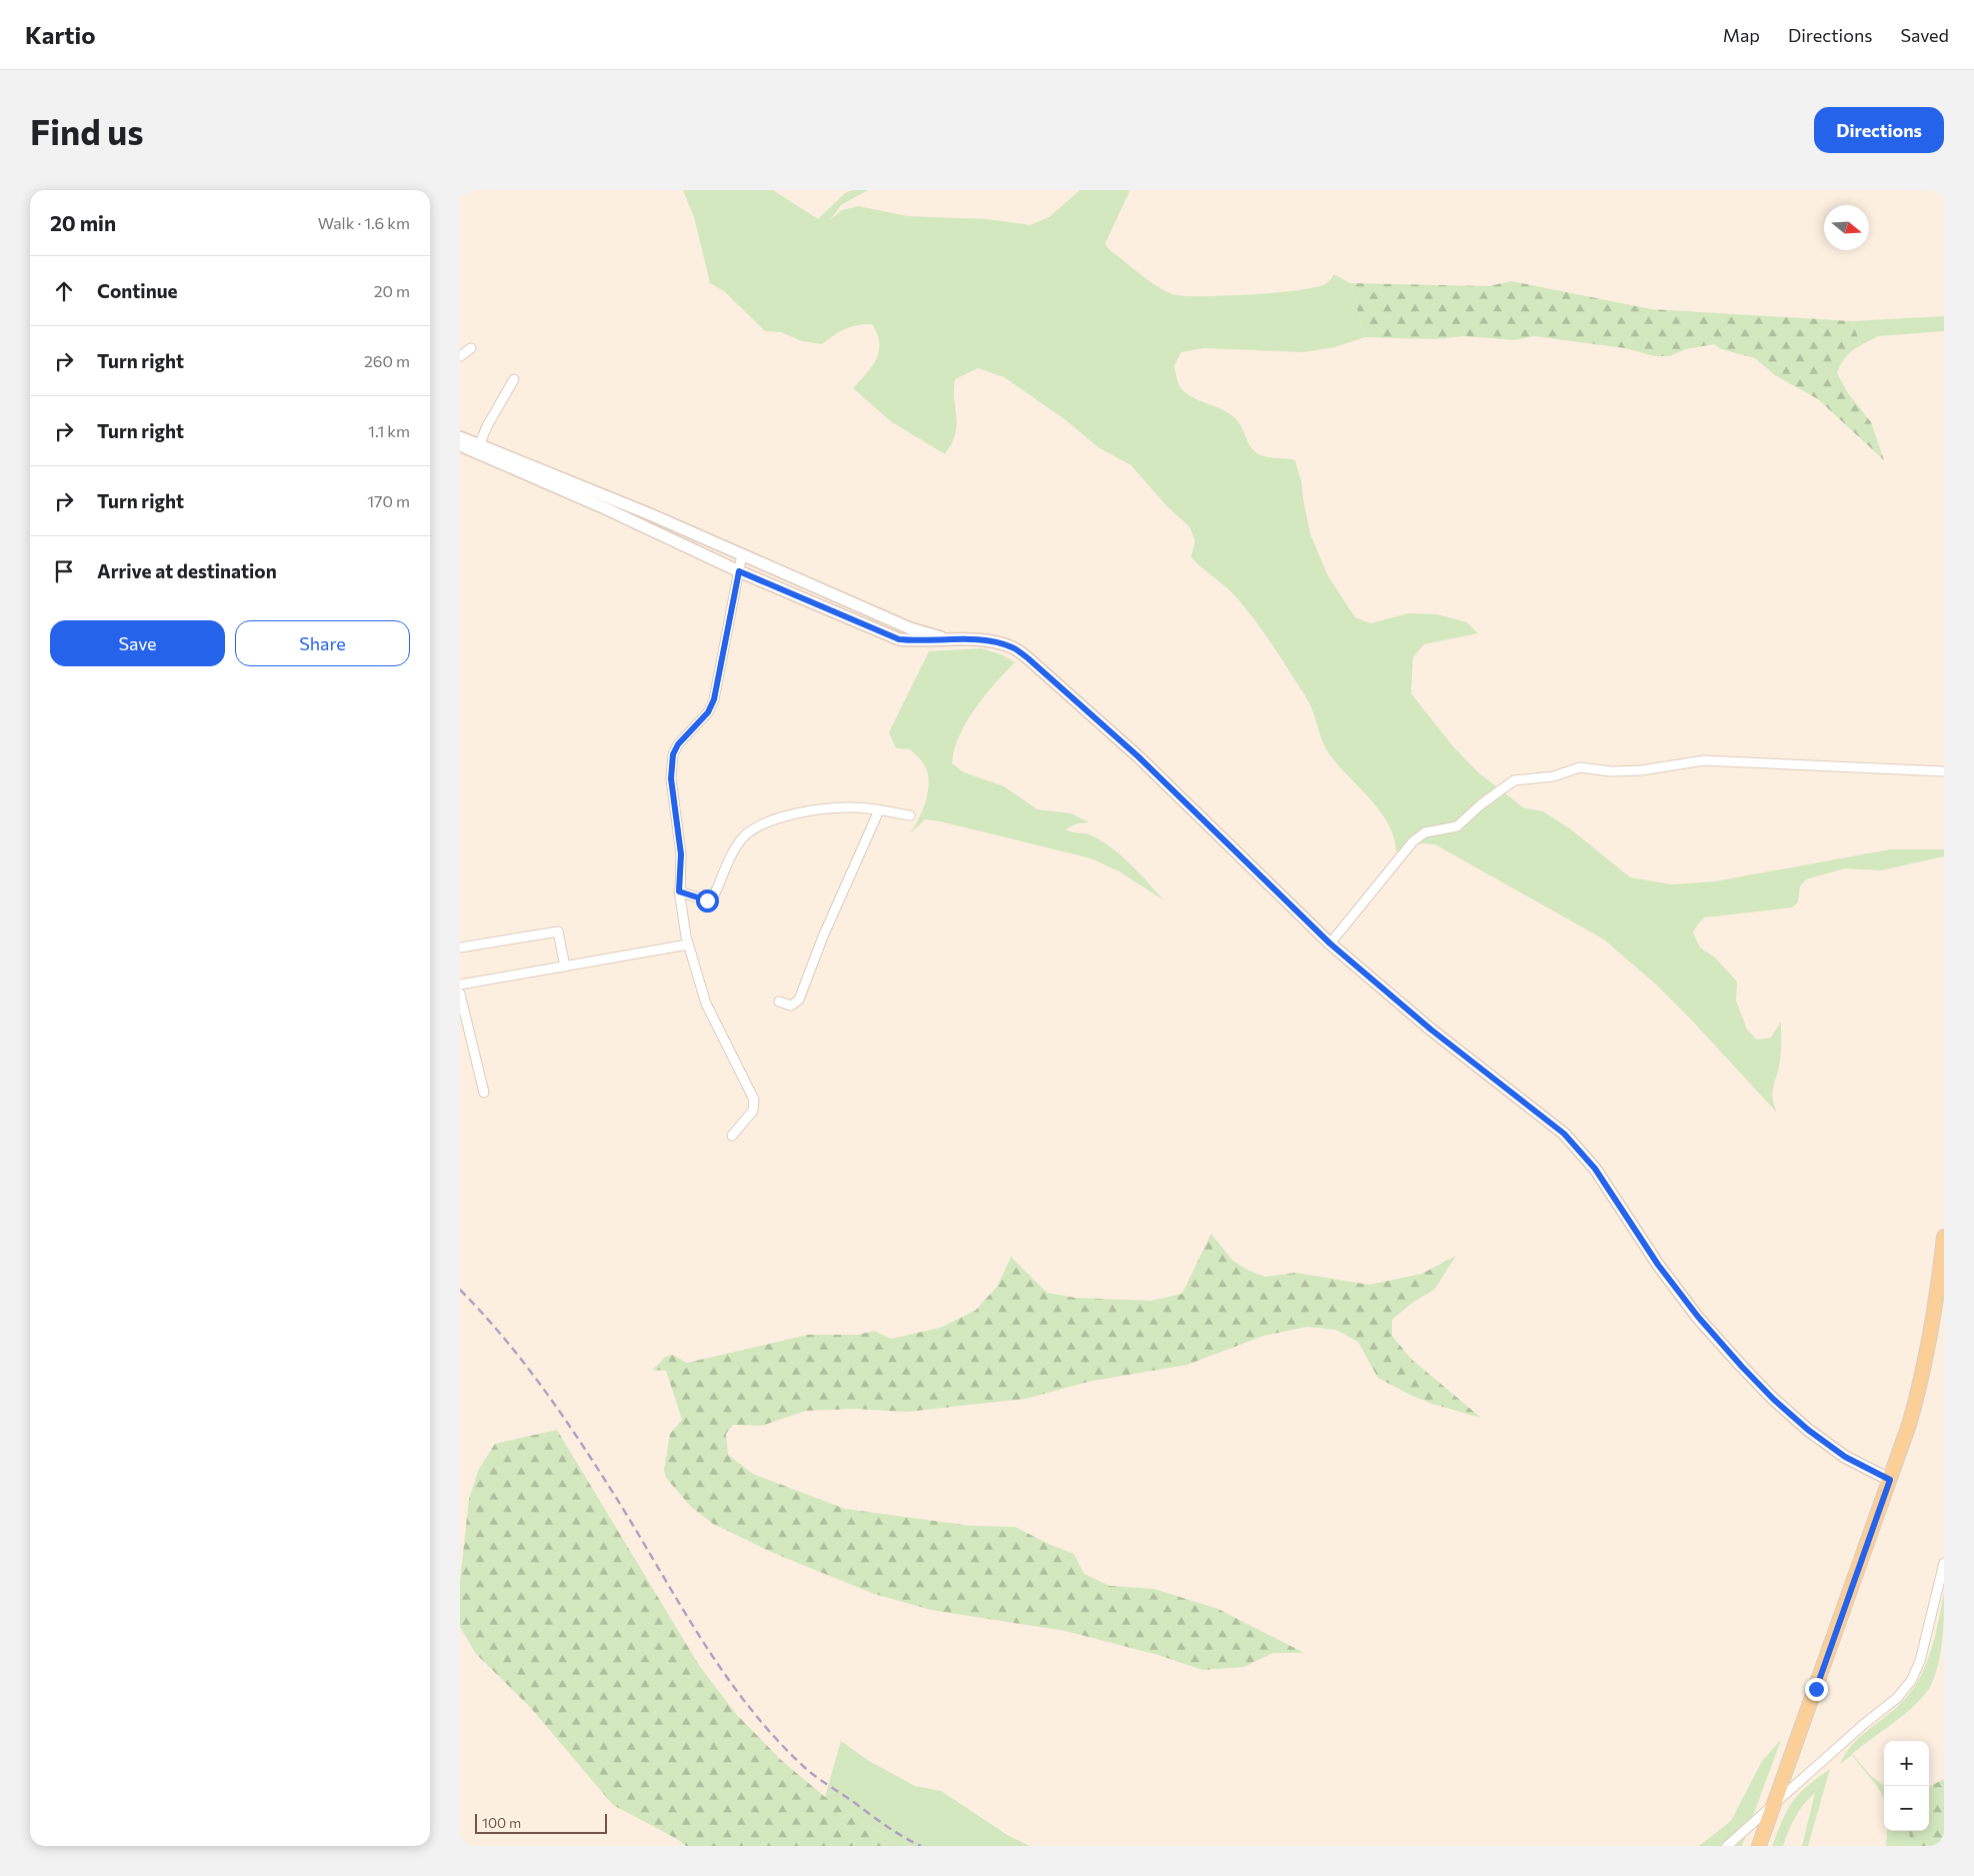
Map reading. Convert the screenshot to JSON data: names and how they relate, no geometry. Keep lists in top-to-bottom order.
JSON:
{
  "scale_bar": "100 m",
  "north": "right",
  "page": {
    "header": "Kartio",
    "nav": ["Map", "Directions", "Saved"],
    "buttons": [
      "Directions",
      ["Save", "Share"]
    ],
    "title": "Find us",
    "heading": ["20 min", "Walk · 1.6 km"],
    "list": [
      ["Continue", "20 m"],
      ["Turn right", "260 m"],
      ["Turn right", "1.1 km"],
      ["Turn right", "170 m"],
      "Arrive at destination"
    ],
    "map_buttons": ["+", "−"],
    "scale": "100 m"
  }
}
